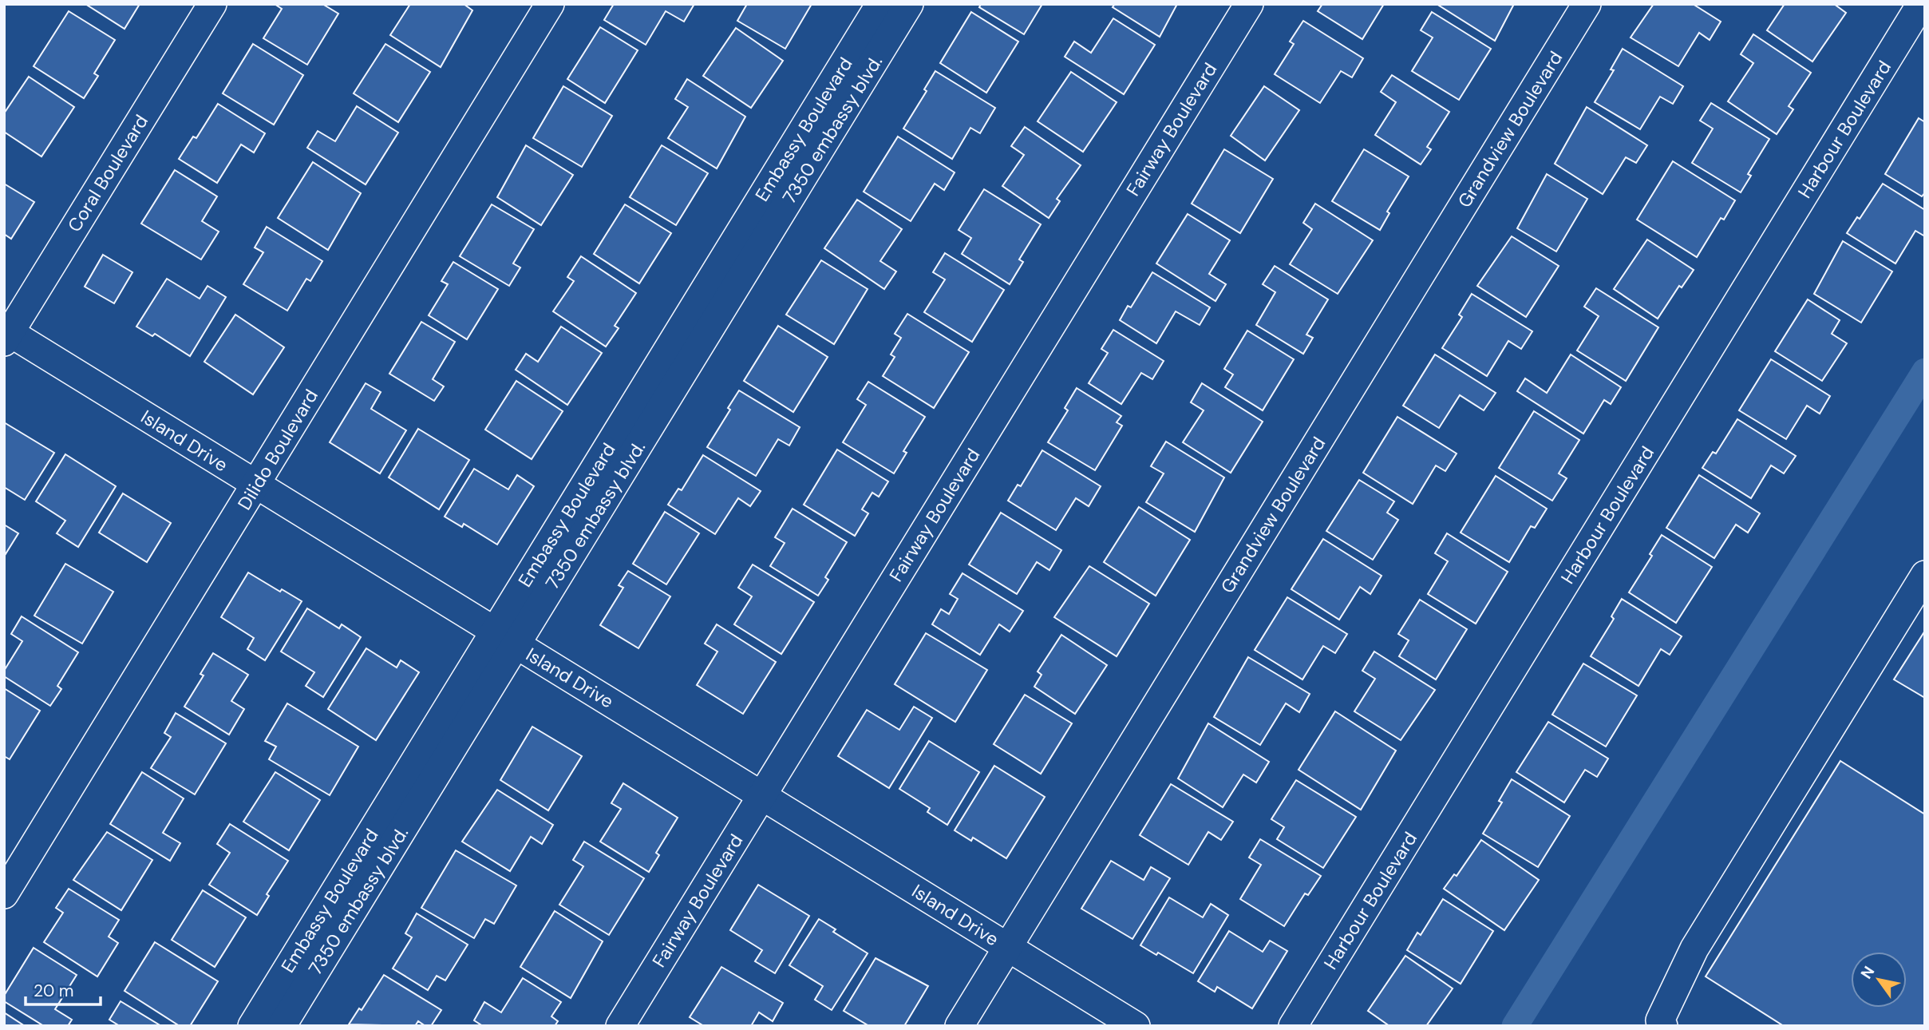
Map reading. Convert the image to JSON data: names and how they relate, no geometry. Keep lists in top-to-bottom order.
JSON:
{
  "streets": {
    "street": [
      "Embassy Boulevard",
      "7350 embassy blvd.",
      "Fairway Boulevard",
      "Grandview Boulevard",
      "Harbour Boulevard",
      "Coral Boulevard",
      "Island Drive",
      "Dilido Boulevard"
    ]
  },
  "crossings": [
    ["Embassy Boulevard", "7350 embassy blvd."],
    ["Embassy Boulevard", "Island Drive"],
    ["7350 embassy blvd.", "Island Drive"],
    ["Fairway Boulevard", "Island Drive"],
    ["Grandview Boulevard", "Island Drive"],
    ["Coral Boulevard", "Island Drive"],
    ["Island Drive", "Dilido Boulevard"]
  ],
  "scale_bar": "20 m",
  "north": "top left"
}
